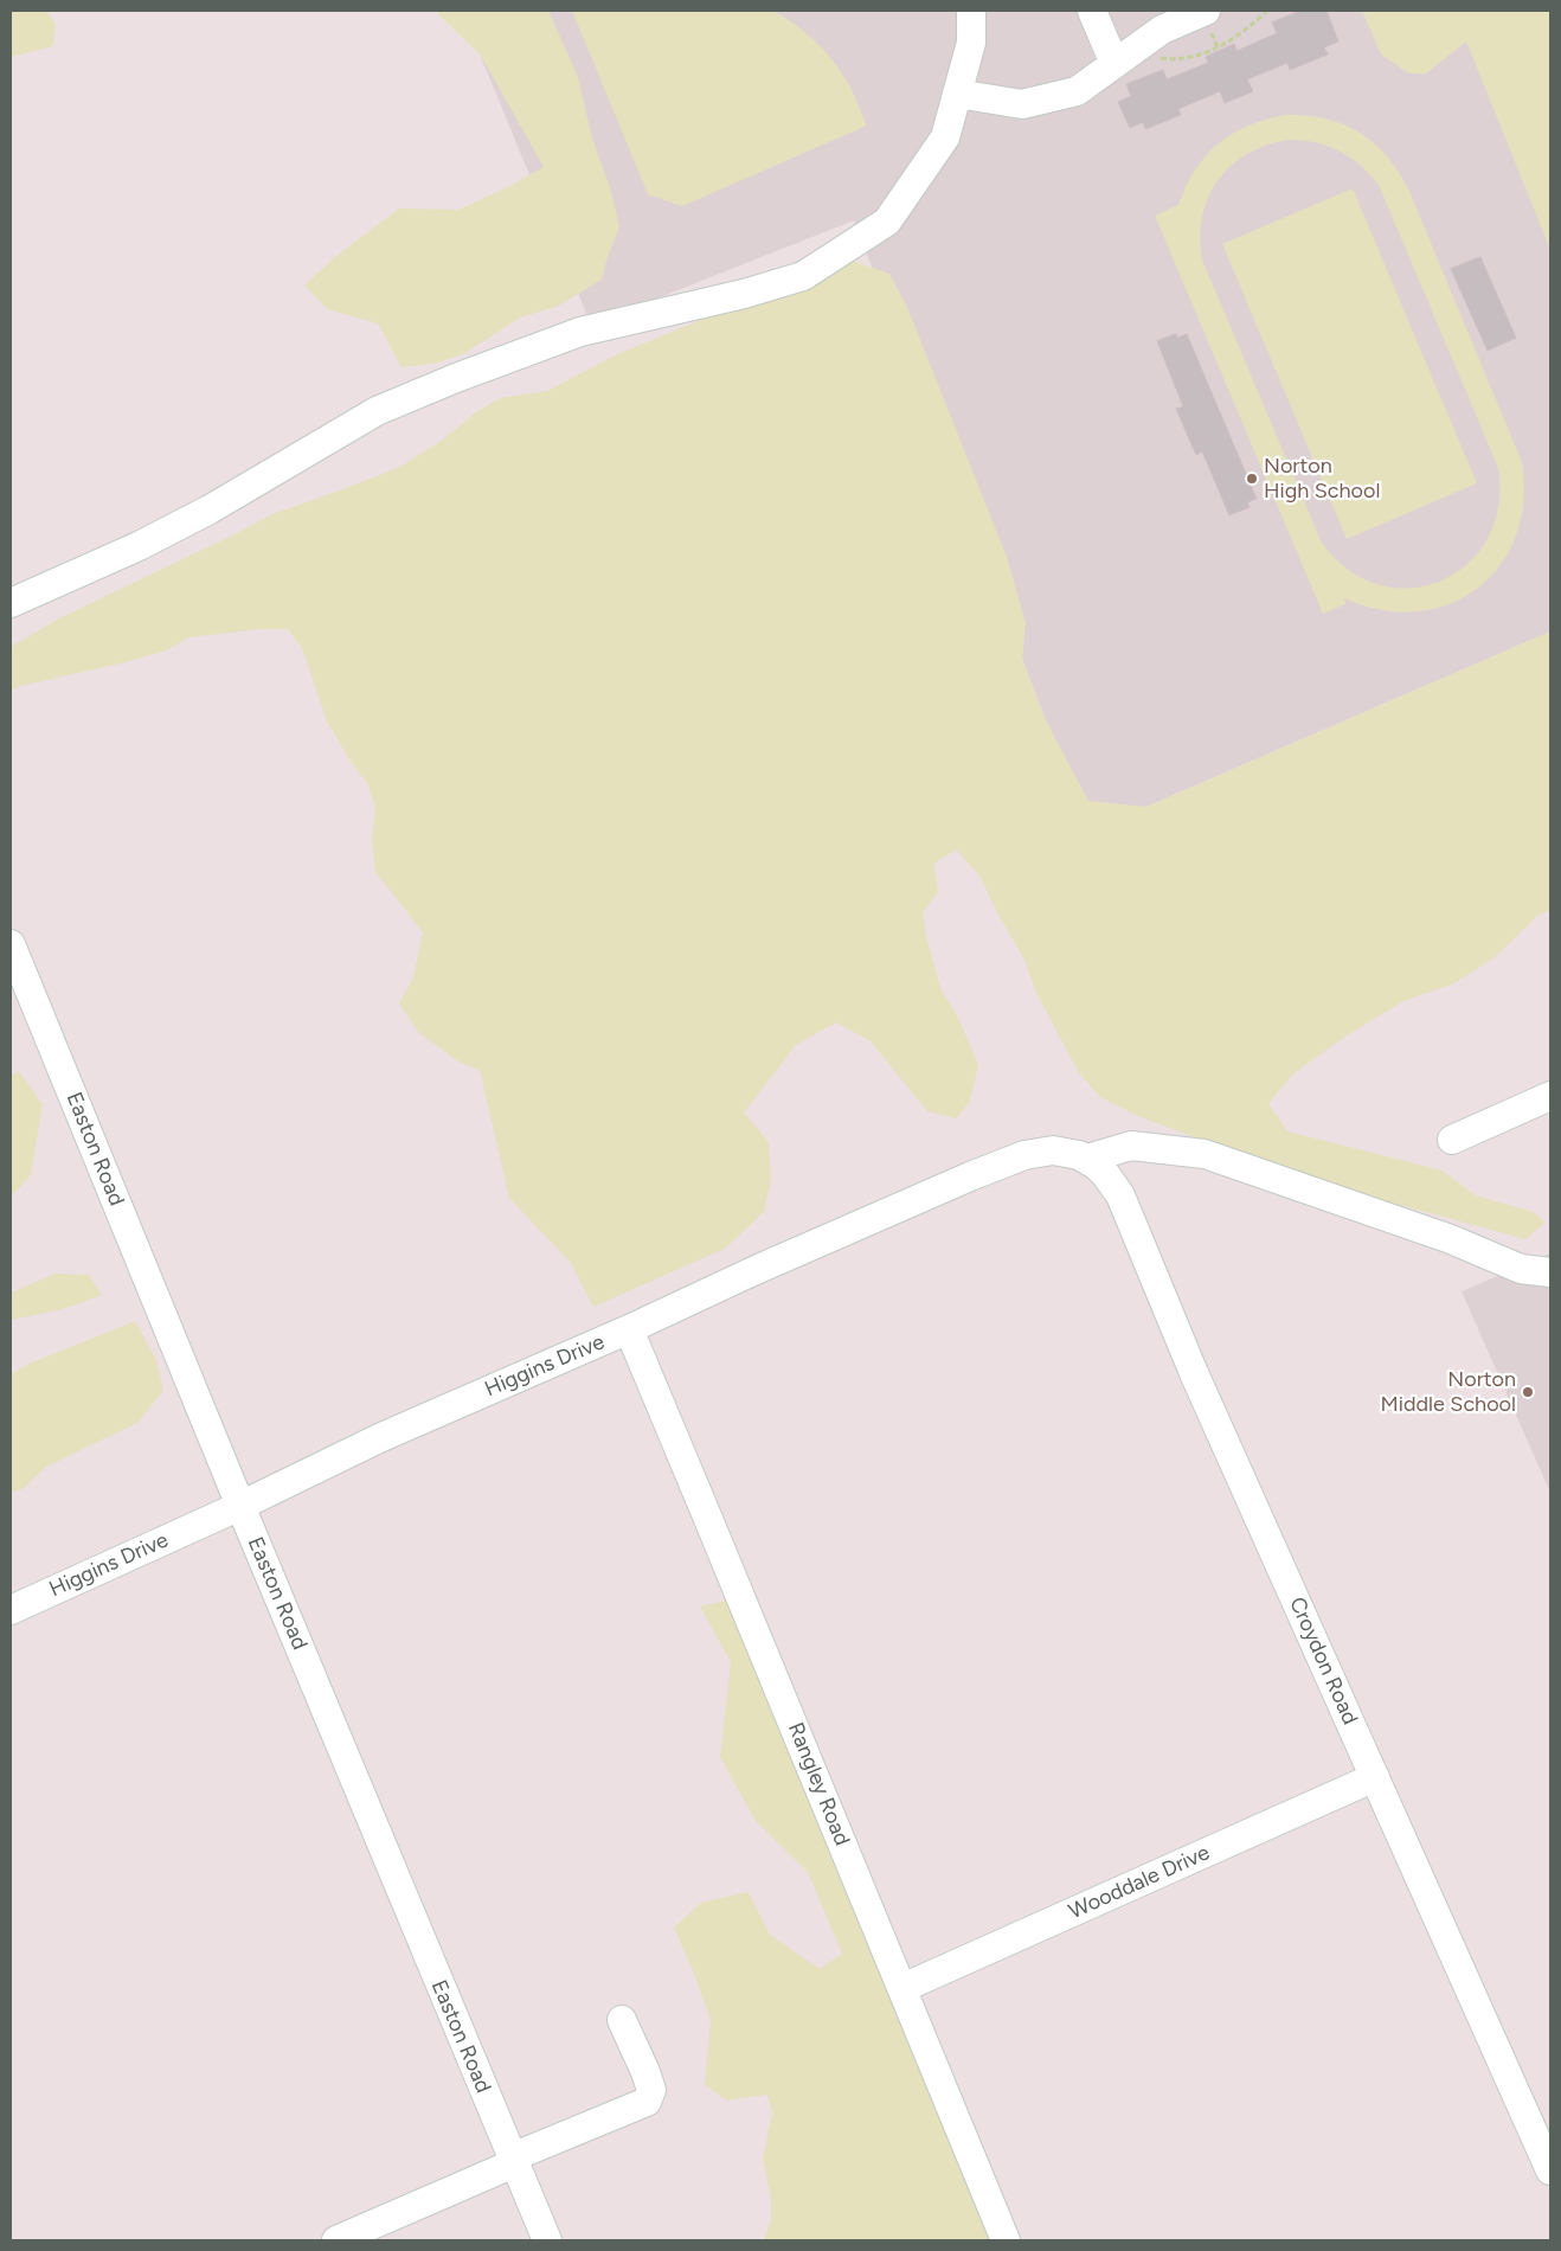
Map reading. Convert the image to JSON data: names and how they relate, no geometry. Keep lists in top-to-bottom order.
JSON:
{
  "streets": {
    "street": [
      "Easton Road",
      "Higgins Drive",
      "Croydon Road",
      "Rangley Road",
      "Wooddale Drive"
    ]
  },
  "crossings": [
    ["Easton Road", "Higgins Drive"],
    ["Higgins Drive", "Croydon Road"],
    ["Higgins Drive", "Rangley Road"],
    ["Croydon Road", "Wooddale Drive"],
    ["Rangley Road", "Wooddale Drive"]
  ],
  "places": ["Norton High School", "Norton Middle School"]
}
